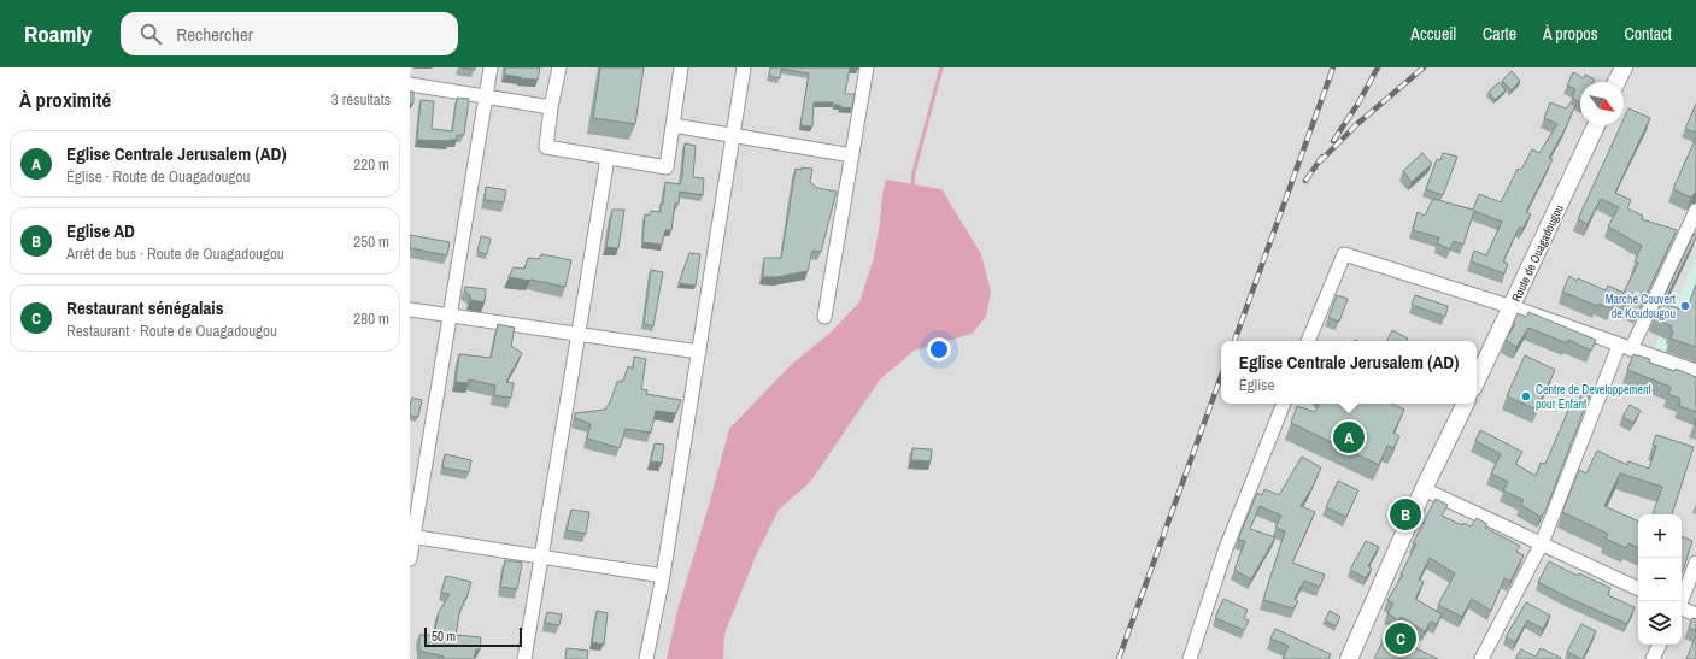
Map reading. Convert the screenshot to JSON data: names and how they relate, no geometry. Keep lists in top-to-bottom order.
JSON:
{
  "streets": {
    "street": ["Route de Ouagadougou"]
  },
  "places": ["Marché Couvert de Koudougou", "Centre de Developpement pour Enfant"],
  "scale_bar": "50 m",
  "north": "bottom right",
  "page": {
    "header": "Roamly",
    "search": "Rechercher",
    "nav": [
      "Accueil",
      "Carte",
      "À propos",
      "Contact"
    ],
    "heading": ["À proximité", "3 résultats"],
    "list": [
      {
        "mark": "A",
        "name": "Eglise Centrale Jerusalem (AD)",
        "note": "Église · Route de Ouagadougou",
        "value": "220 m"
      },
      {
        "mark": "B",
        "name": "Eglise AD",
        "note": "Arrêt de bus · Route de Ouagadougou",
        "value": "250 m"
      },
      {
        "mark": "C",
        "name": "Restaurant sénégalais",
        "note": "Restaurant · Route de Ouagadougou",
        "value": "280 m"
      }
    ],
    "popup": ["Eglise Centrale Jerusalem (AD)", "Église"],
    "pins": ["A", "B", "C"],
    "map_buttons": ["+", "−"],
    "scale": "50 m"
  }
}
